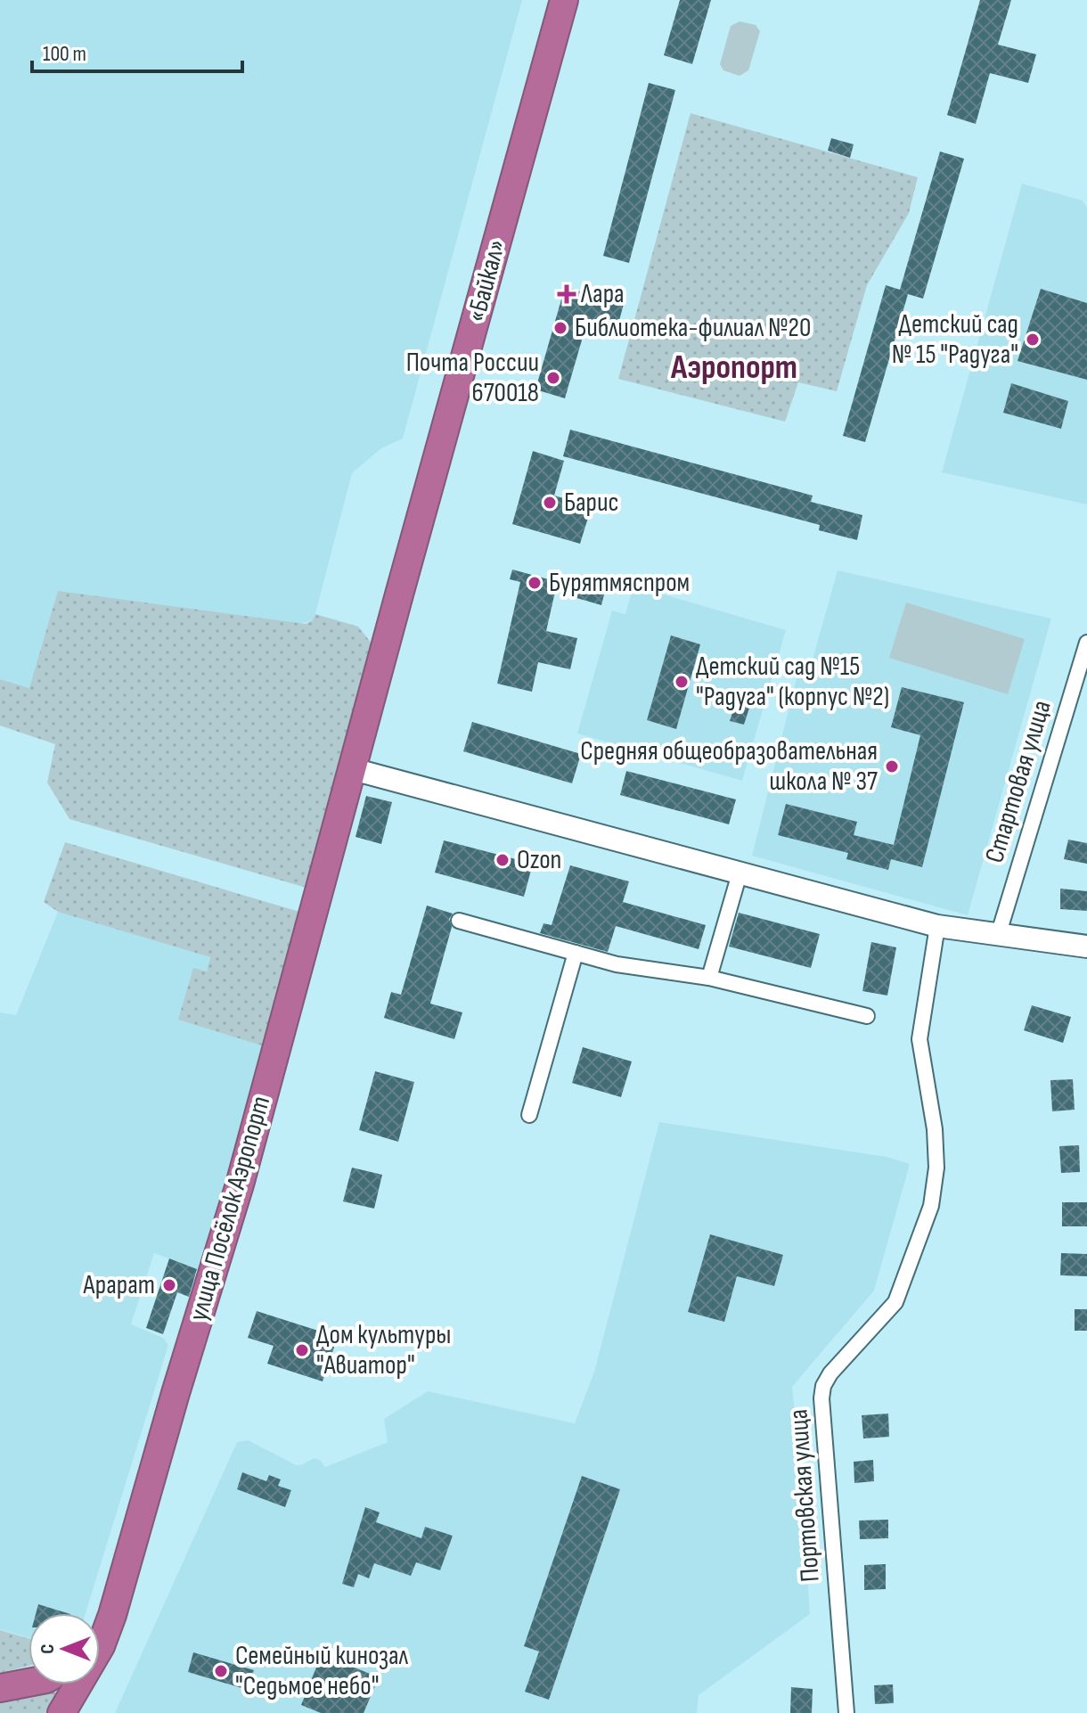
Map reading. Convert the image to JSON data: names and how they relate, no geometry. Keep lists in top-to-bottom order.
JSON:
{
  "streets": {
    "highway": ["«Байкал»", "улица Посёлок Аэропорт"],
    "street": ["Стартовая улица", "Портовская улица"]
  },
  "crossings": [
    ["«Байкал»", "улица Посёлок Аэропорт"]
  ],
  "districts": ["Аэропорт"],
  "places": {
    "health": ["Лара"],
    "other": [
      "Библиотека-филиал №20",
      "Детский сад № 15 \"Радуга\"",
      "Почта России 670018",
      "Барис",
      "Бурятмяспром",
      "Детский сад №15 \"Радуга\" (корпус №2)",
      "Средняя общеобразовательная школа № 37",
      "Ozon",
      "Арарат",
      "Дом культуры \"Авиатор\"",
      "Семейный кинозал \"Седьмое небо\""
    ]
  },
  "scale_bar": "100 m",
  "north": "left"
}
